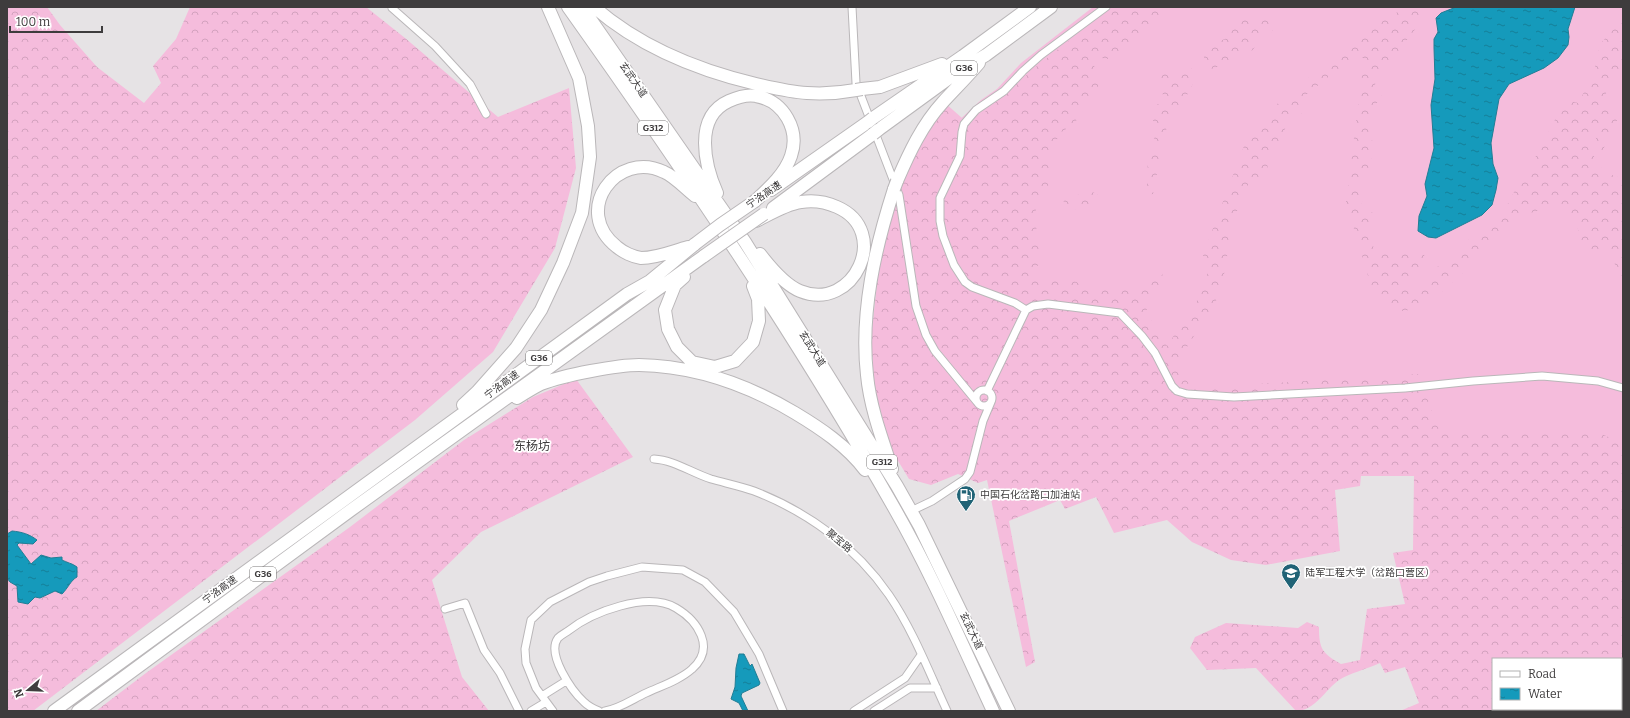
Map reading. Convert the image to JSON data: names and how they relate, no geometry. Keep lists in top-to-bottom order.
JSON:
{
  "streets": {
    "highway": [
      "G36",
      "玄武大道",
      "G312",
      "宁洛高速"
    ],
    "street": ["聚宝路"]
  },
  "districts": ["东杨坊"],
  "places": {
    "fuel station": ["中国石化岔路口加油站"],
    "school or university": ["陆军工程大学（岔路口营区）"]
  },
  "legend": ["Road", "Water"],
  "scale_bar": "100 m",
  "north": "left"
}
